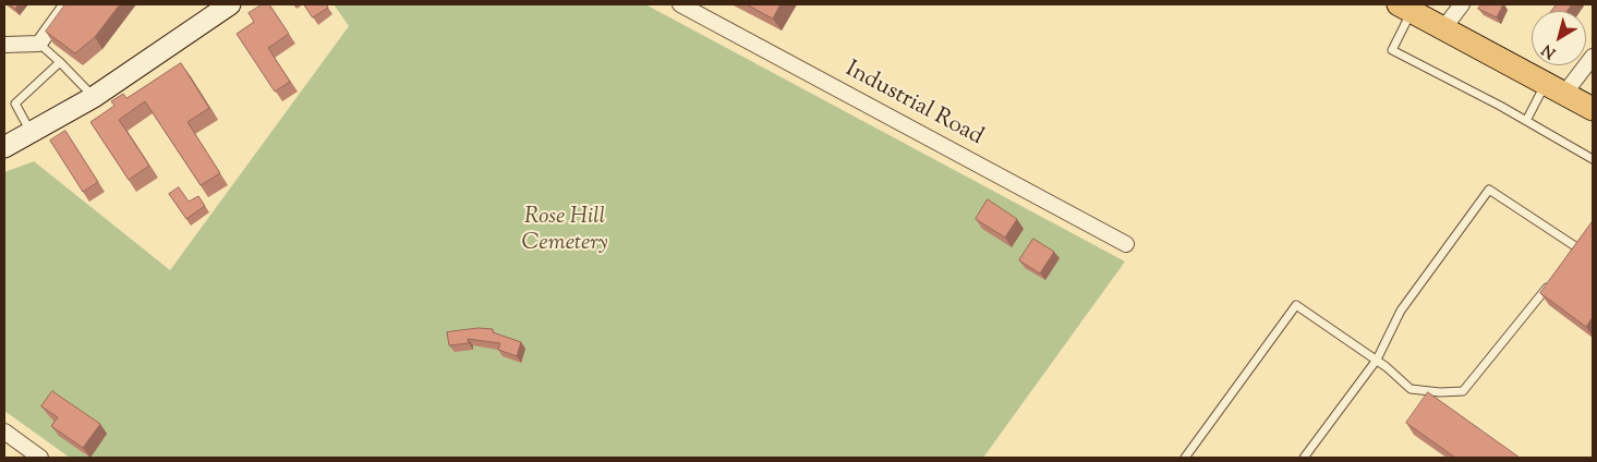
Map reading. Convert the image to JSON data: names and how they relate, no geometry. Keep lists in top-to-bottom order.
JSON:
{
  "streets": {
    "street": ["Industrial Road"]
  },
  "parks": ["Rose Hill Cemetery"],
  "north": "bottom left"
}
